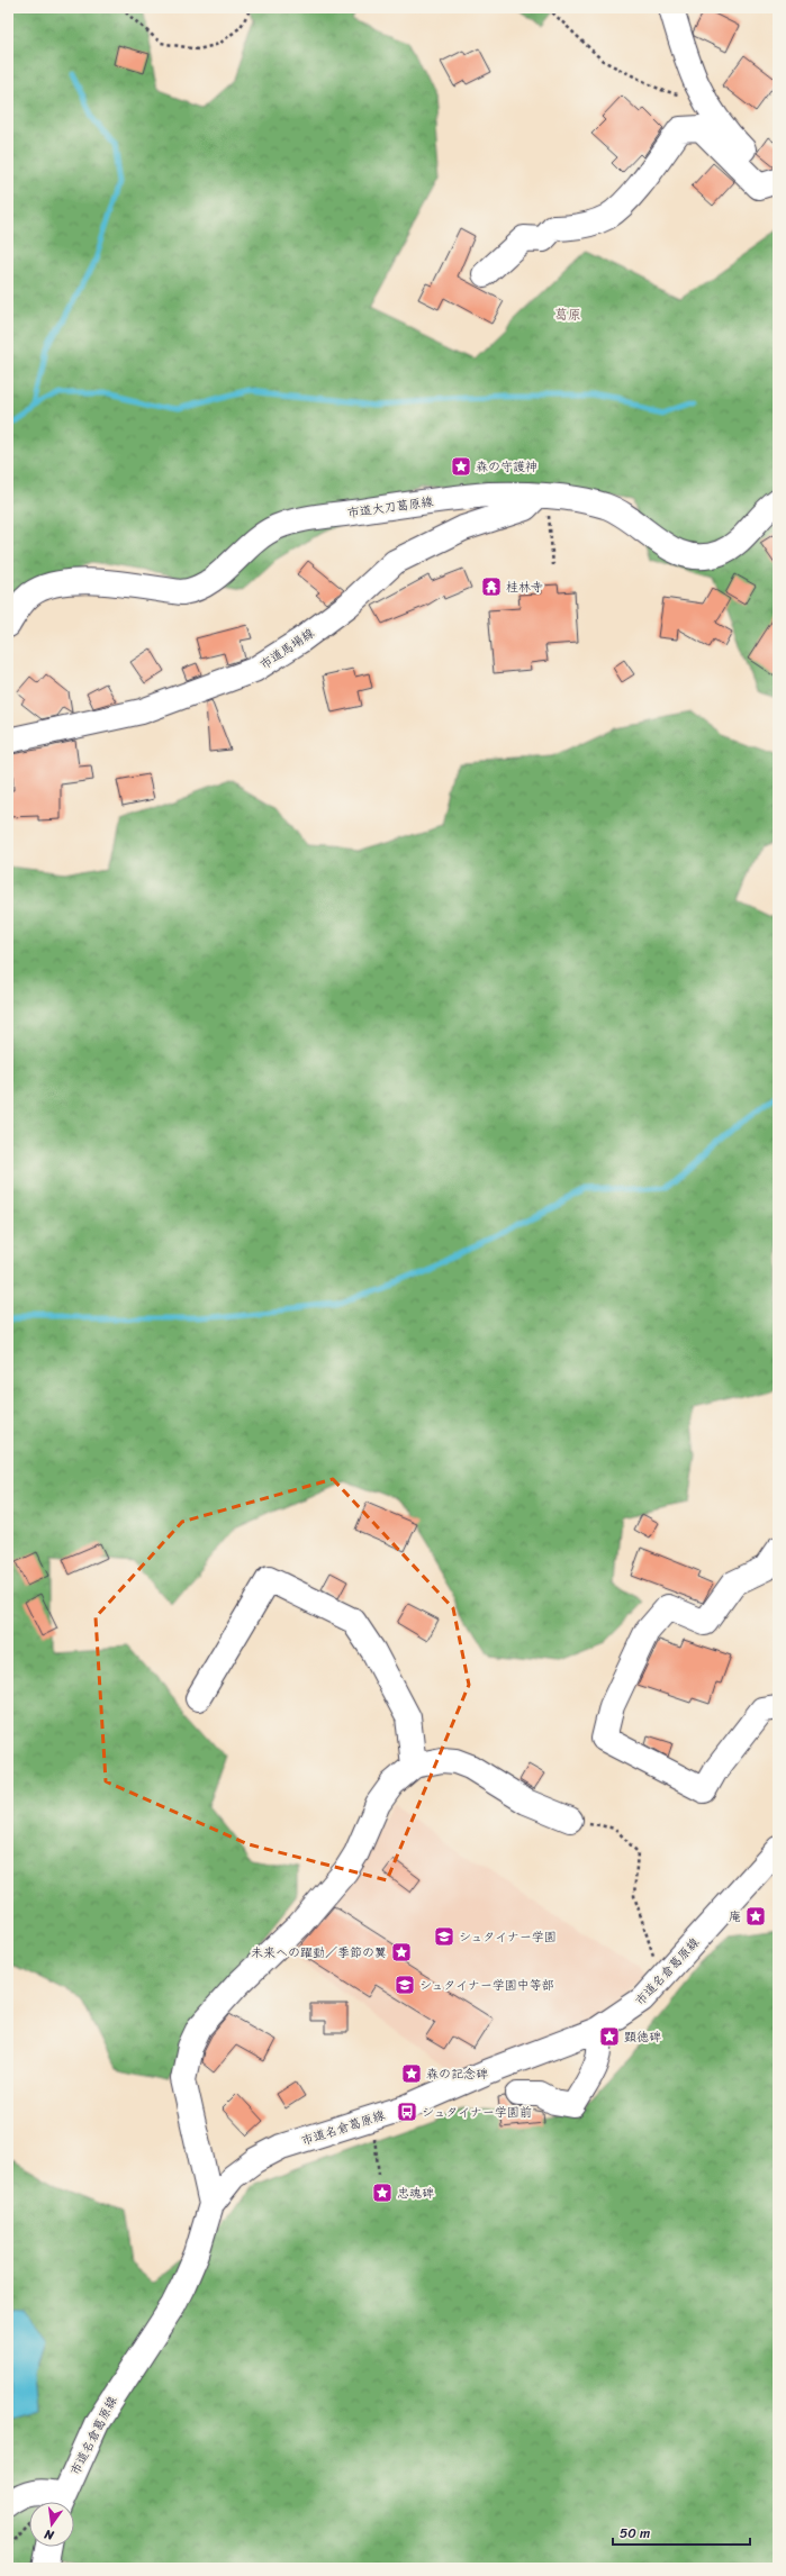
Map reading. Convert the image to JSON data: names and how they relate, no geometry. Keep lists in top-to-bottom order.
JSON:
{
  "streets": {
    "street": ["市道大刀葛原線", "市道馬場線", "市道名倉葛原線"]
  },
  "crossings": [
    ["市道大刀葛原線", "市道馬場線"]
  ],
  "districts": ["葛原"],
  "places": {
    "place": [
      "森の守護神",
      "庵",
      "未来への躍動／季節の翼",
      "顕徳碑",
      "森の記念碑",
      "忠魂碑"
    ],
    "temple": ["桂林寺"],
    "school or university": ["シュタイナー学園", "シュタイナー学園中等部"],
    "bus stop": ["シュタイナー学園前"]
  },
  "scale_bar": "50 m",
  "north": "bottom"
}
